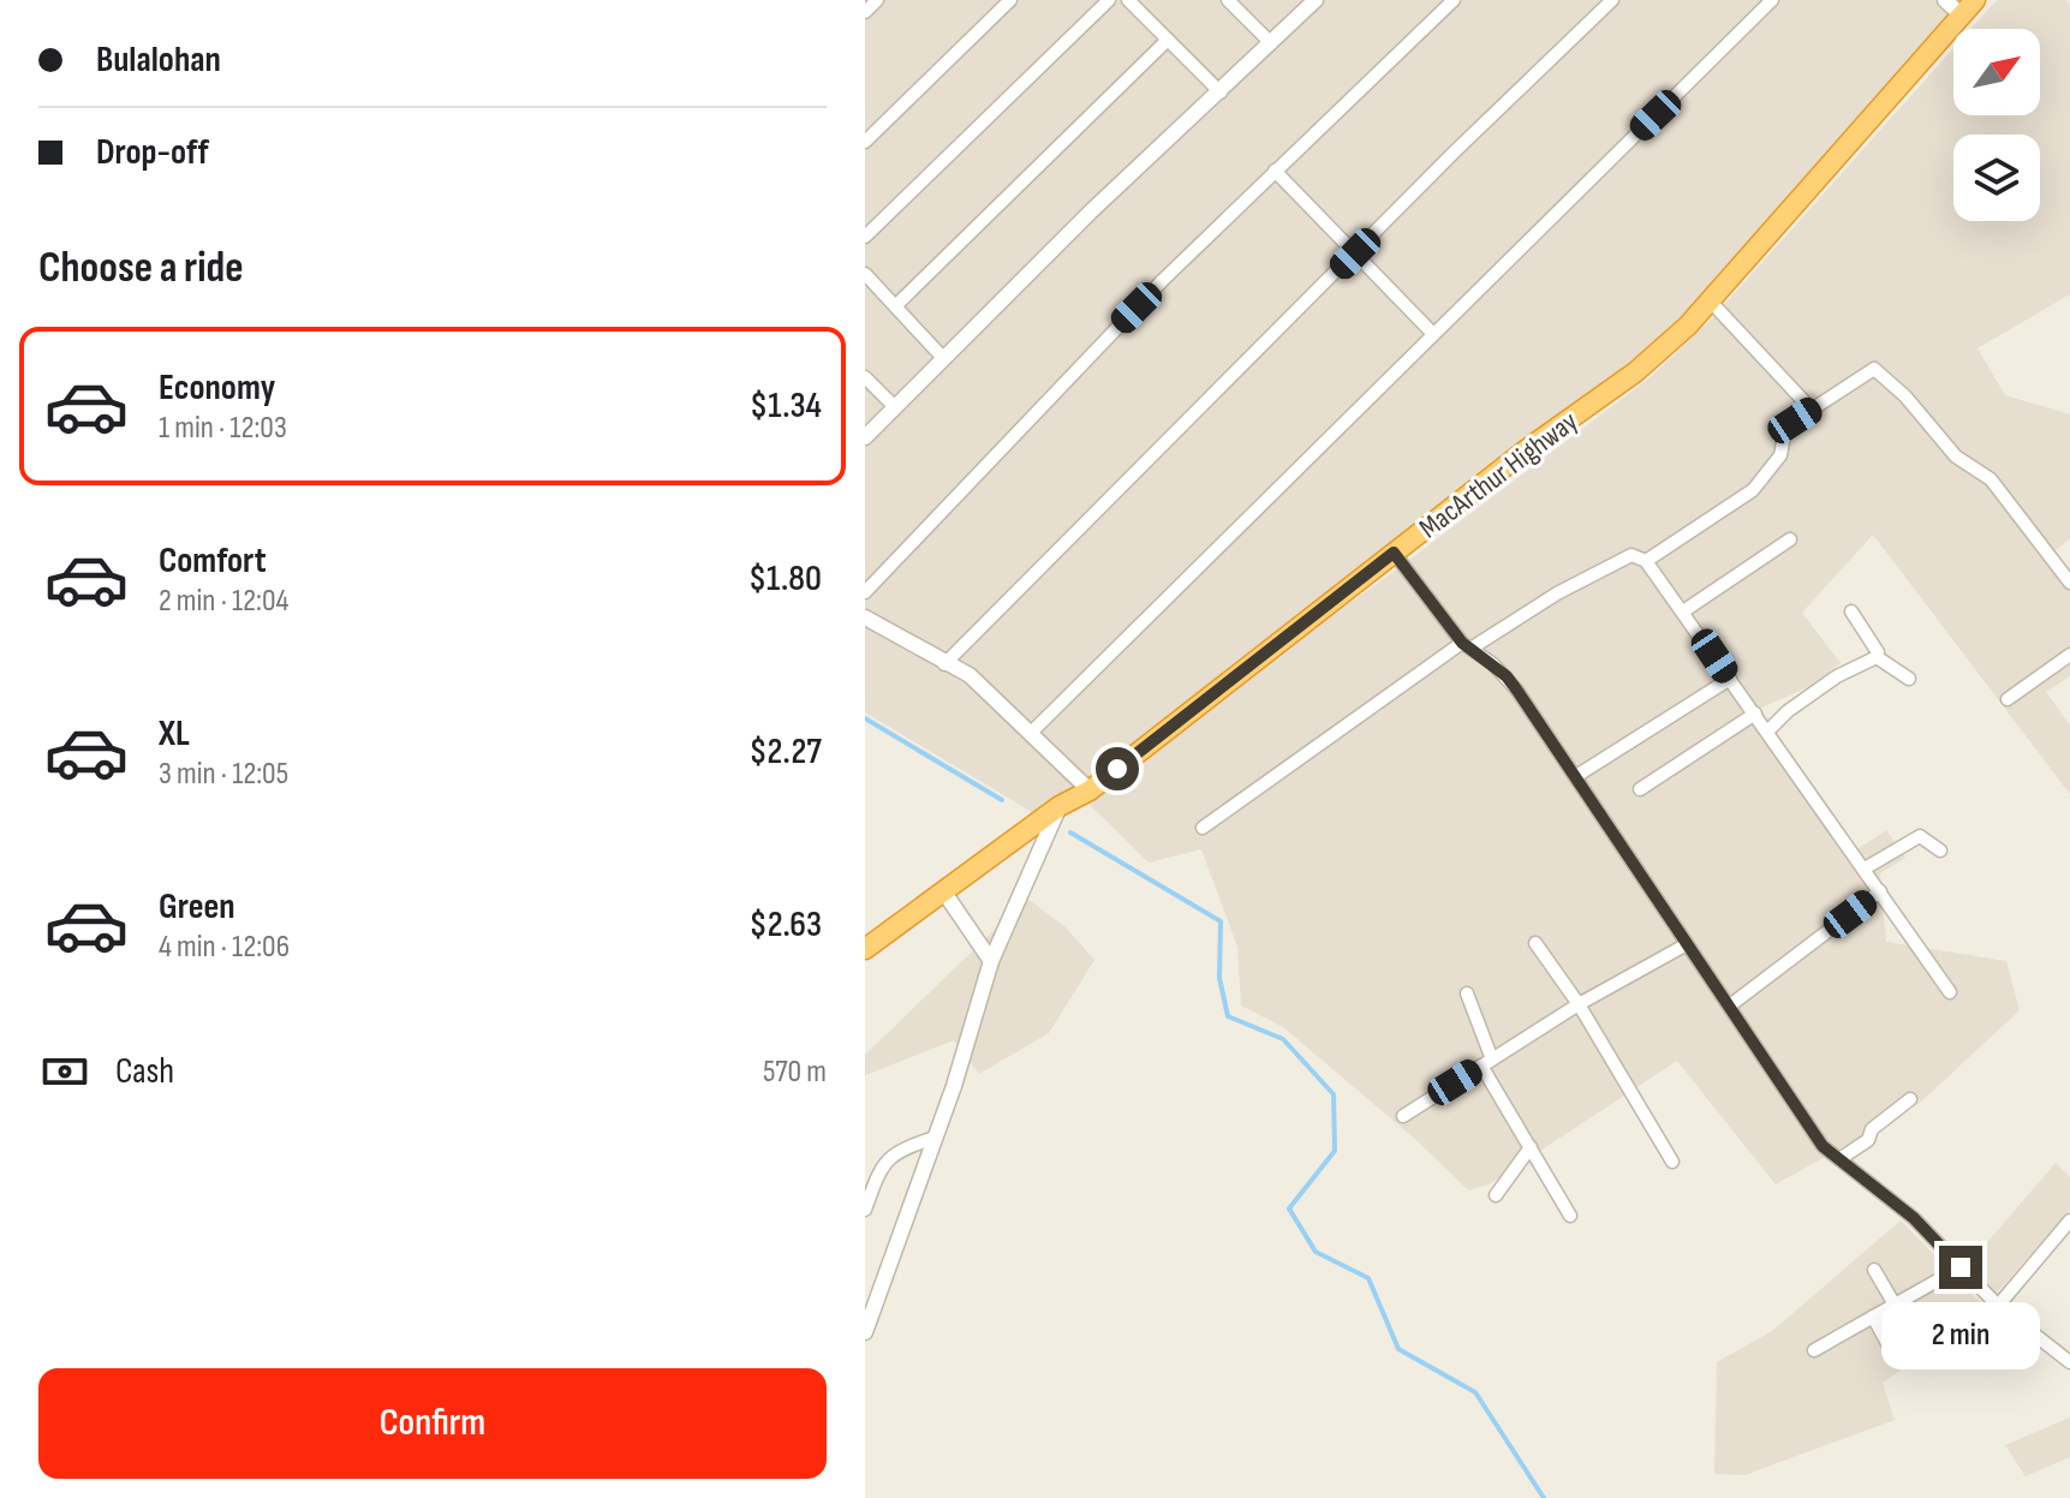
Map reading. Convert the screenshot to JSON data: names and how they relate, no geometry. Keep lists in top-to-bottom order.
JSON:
{
  "streets": {
    "highway": ["MacArthur Highway"]
  },
  "north": "top right",
  "page": {
    "banner": ["Bulalohan", "Drop-off"],
    "heading": "Choose a ride",
    "list": [
      {
        "name": "Economy",
        "note": "1 min · 12:03",
        "value": "$1.34"
      },
      {
        "name": "Comfort",
        "note": "2 min · 12:04",
        "value": "$1.80"
      },
      {
        "name": "XL",
        "note": "3 min · 12:05",
        "value": "$2.27"
      },
      {
        "name": "Green",
        "note": "4 min · 12:06",
        "value": "$2.63"
      }
    ],
    "pay": ["Cash", "570 m"],
    "bubble": "2 min",
    "buttons": "Confirm"
  }
}
